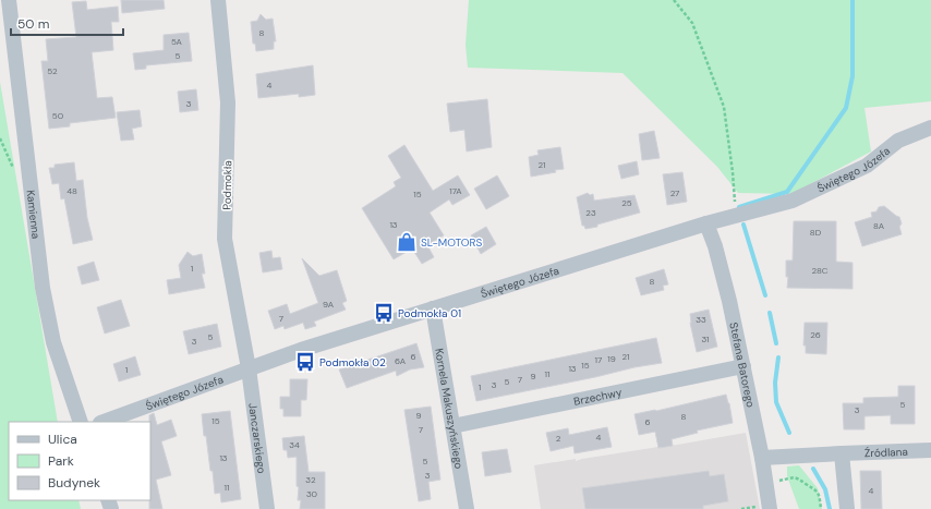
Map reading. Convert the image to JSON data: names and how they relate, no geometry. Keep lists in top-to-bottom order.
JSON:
{
  "streets": {
    "street": [
      "Świętego Józefa",
      "Podmokła",
      "Kamienna",
      "Stefana Batorego",
      "Brzechwy",
      "Kornela Makuszyńskiego",
      "Janczarskiego",
      "Źródlana"
    ]
  },
  "crossings": [
    ["Świętego Józefa", "Podmokła"],
    ["Świętego Józefa", "Stefana Batorego"],
    ["Świętego Józefa", "Kornela Makuszyńskiego"],
    ["Świętego Józefa", "Janczarskiego"],
    ["Podmokła", "Janczarskiego"],
    ["Stefana Batorego", "Brzechwy"],
    ["Stefana Batorego", "Źródlana"],
    ["Brzechwy", "Kornela Makuszyńskiego"]
  ],
  "places": {
    "shop": ["SL-MOTORS"],
    "bus stop": ["Podmokła 01", "Podmokła 02"]
  },
  "house_numbers": [
    "8",
    "5A",
    "5",
    "52",
    "4",
    "3",
    "50",
    "21",
    "48",
    "17A",
    "27",
    "15",
    "25",
    "23",
    "13",
    "8A",
    "8D",
    "1",
    "28C",
    "8",
    "9A",
    "7",
    "33",
    "26",
    "5",
    "31",
    "3",
    "6",
    "21",
    "19",
    "17",
    "6A",
    "15",
    "13",
    "1",
    "11",
    "9",
    "7",
    "5",
    "3",
    "1",
    "5",
    "3",
    "9",
    "8",
    "15",
    "6",
    "7",
    "4",
    "2",
    "34",
    "13",
    "5",
    "3",
    "32",
    "11",
    "4",
    "30"
  ],
  "legend": ["Ulica", "Park", "Budynek"],
  "scale_bar": "50 m"
}
